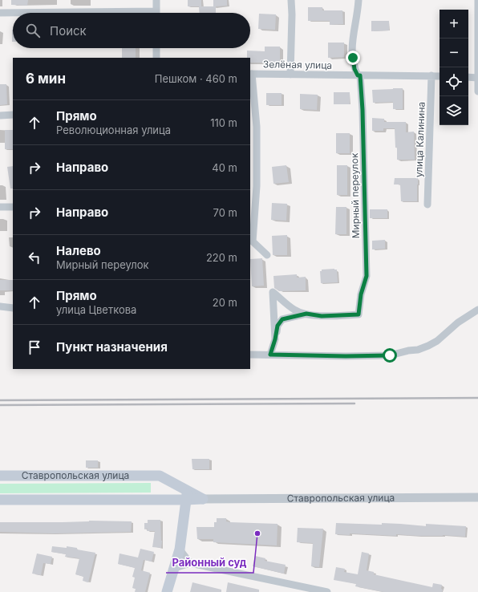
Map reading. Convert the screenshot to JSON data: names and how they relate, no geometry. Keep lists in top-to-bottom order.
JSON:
{
  "streets": {
    "main road": ["Ставропольская улица"],
    "street": ["Зелёная улица", "улица Калинина", "Мирный переулок"]
  },
  "crossings": [
    ["Зелёная улица", "улица Калинина"],
    ["Зелёная улица", "Мирный переулок"]
  ],
  "places": ["Районный суд"],
  "page": {
    "map_buttons": ["+", "−"],
    "search": "Поиск",
    "heading": ["6 мин", "Пешком · 460 m"],
    "list": [
      ["Прямо", "Революционная улица", "110 m"],
      ["Направо", "40 m"],
      ["Направо", "70 m"],
      ["Налево", "Мирный переулок", "220 m"],
      ["Прямо", "улица Цветкова", "20 m"],
      "Пункт назначения"
    ]
  }
}
